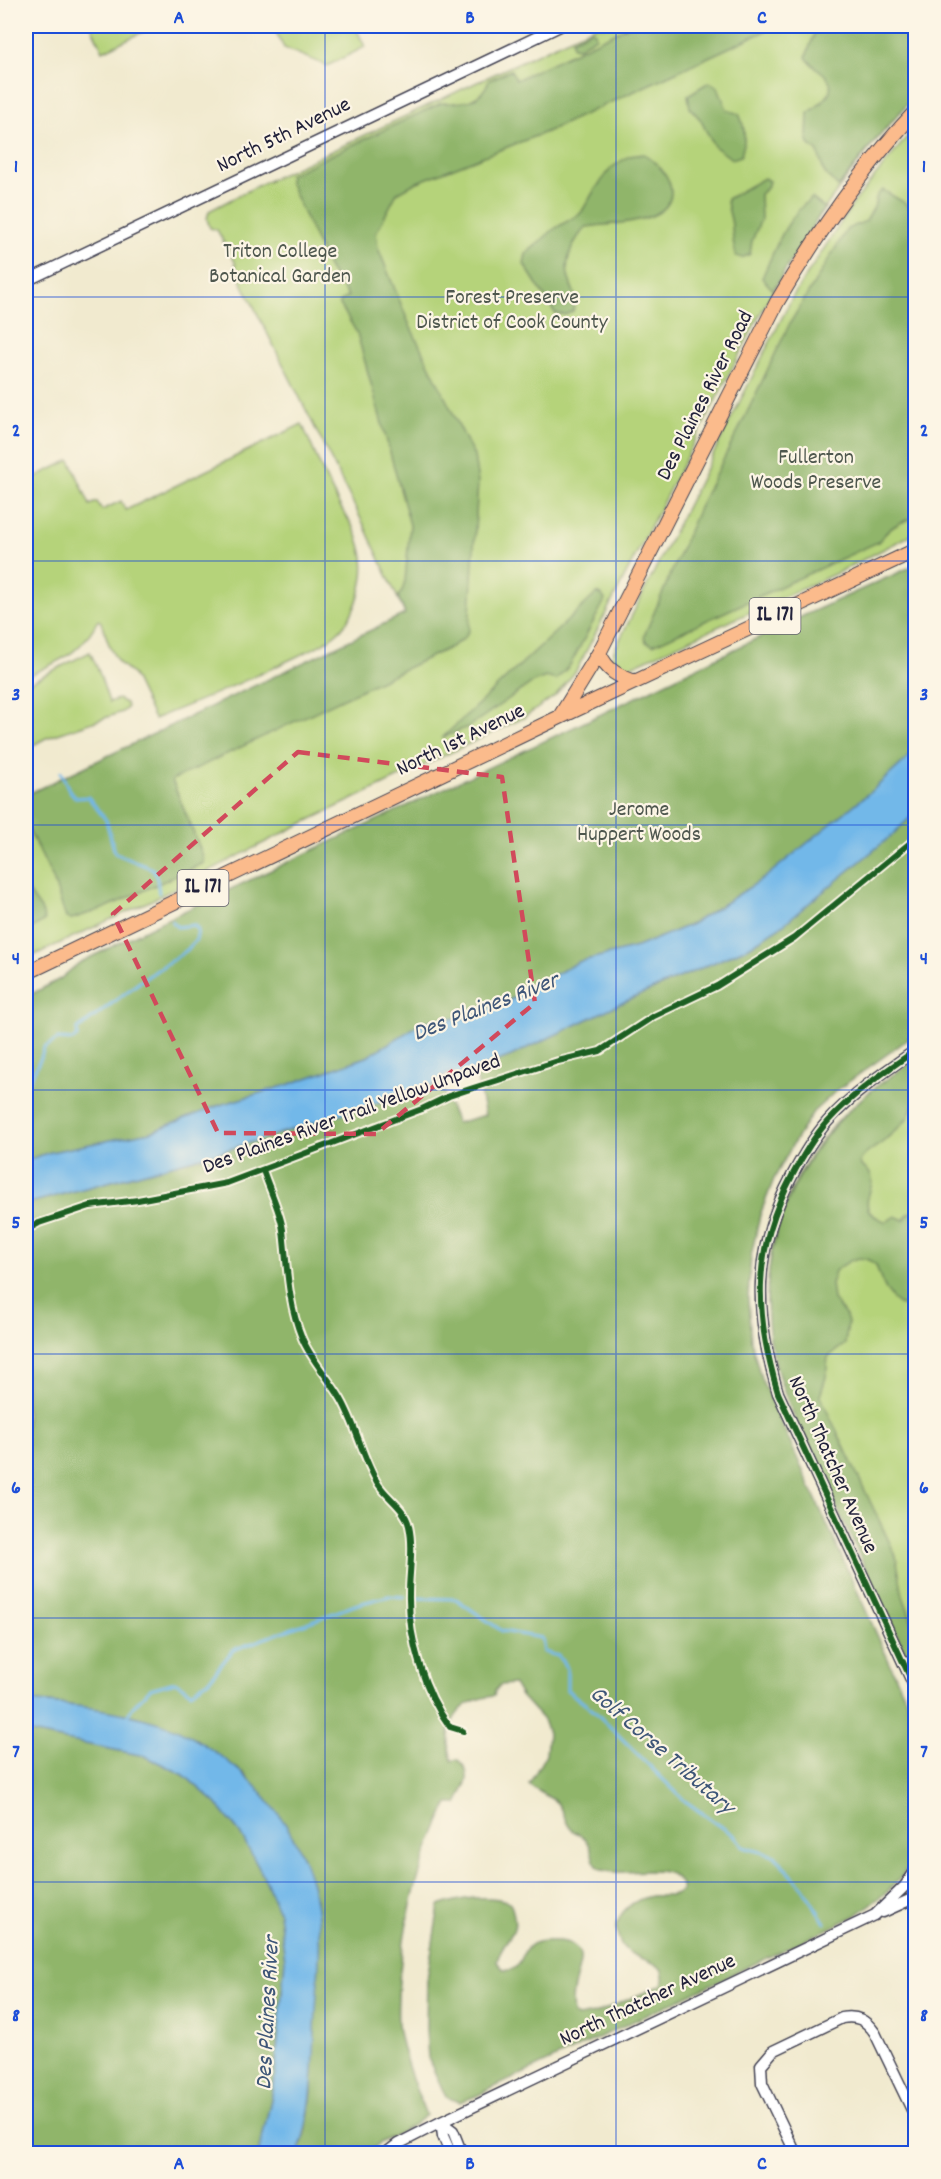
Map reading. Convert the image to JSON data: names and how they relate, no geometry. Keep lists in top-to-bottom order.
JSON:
{
  "streets": {
    "main road": ["Des Plaines River Road", "IL 171", "North 1st Avenue"],
    "street": ["North 5th Avenue", "North Thatcher Avenue"],
    "cycle path": ["Des Plaines River Trail Yellow Unpaved"]
  },
  "crossings": [
    ["Des Plaines River Road", "North 1st Avenue"]
  ],
  "water": ["Des Plaines River", "Golf Corse Tributary"],
  "parks": [
    "Triton College Botanical Garden",
    "Forest Preserve District of Cook County",
    "Fullerton Woods Preserve",
    "Jerome Huppert Woods"
  ],
  "grid": {
    "columns": ["A", "B", "C"],
    "rows": [
      "1",
      "2",
      "3",
      "4",
      "5",
      "6",
      "7",
      "8"
    ]
  }
}
